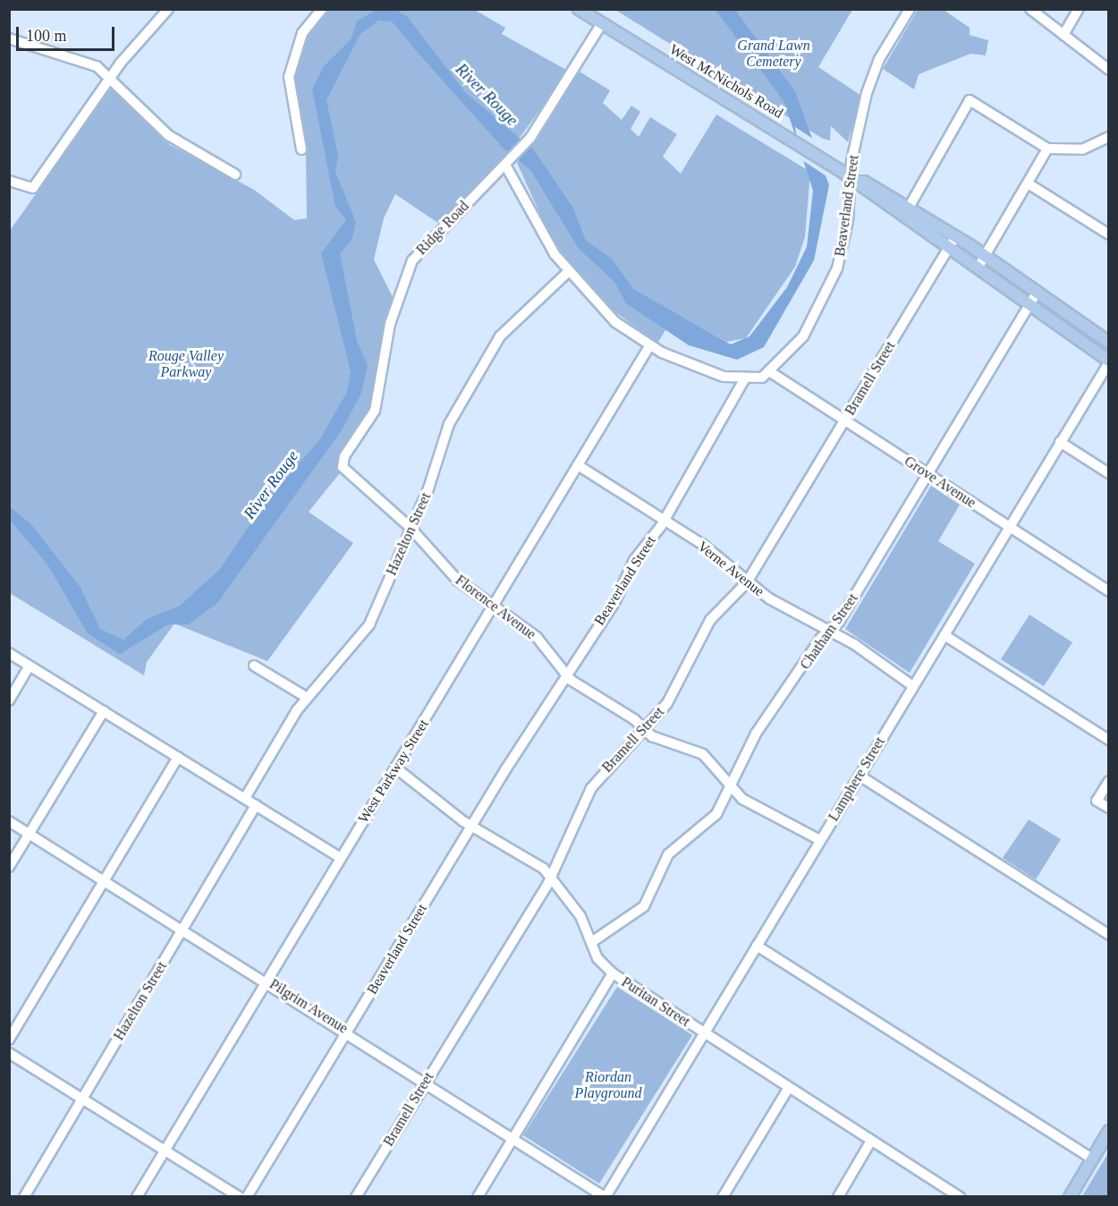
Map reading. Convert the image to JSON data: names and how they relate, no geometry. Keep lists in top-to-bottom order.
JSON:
{
  "streets": {
    "main road": ["West McNichols Road"],
    "street": [
      "Beaverland Street",
      "Ridge Road",
      "Bramell Street",
      "Grove Avenue",
      "Hazelton Street",
      "Verne Avenue",
      "Florence Avenue",
      "Chatham Street",
      "West Parkway Street",
      "Lamphere Street",
      "Puritan Street",
      "Pilgrim Avenue"
    ]
  },
  "crossings": [
    ["West McNichols Road", "Beaverland Street"],
    ["West McNichols Road", "Ridge Road"],
    ["West McNichols Road", "Bramell Street"],
    ["West McNichols Road", "Chatham Street"],
    ["West McNichols Road", "Lamphere Street"],
    ["Beaverland Street", "Grove Avenue"],
    ["Beaverland Street", "Verne Avenue"],
    ["Beaverland Street", "Florence Avenue"],
    ["Beaverland Street", "Puritan Street"],
    ["Beaverland Street", "Pilgrim Avenue"],
    ["Ridge Road", "Florence Avenue"],
    ["Bramell Street", "Grove Avenue"],
    ["Bramell Street", "Verne Avenue"],
    ["Bramell Street", "Florence Avenue"],
    ["Bramell Street", "Puritan Street"],
    ["Bramell Street", "Pilgrim Avenue"],
    ["Grove Avenue", "Chatham Street"],
    ["Grove Avenue", "Lamphere Street"],
    ["Hazelton Street", "Florence Avenue"],
    ["Hazelton Street", "Pilgrim Avenue"],
    ["Verne Avenue", "Chatham Street"],
    ["Verne Avenue", "West Parkway Street"],
    ["Verne Avenue", "Lamphere Street"],
    ["Florence Avenue", "Chatham Street"],
    ["Florence Avenue", "West Parkway Street"],
    ["Florence Avenue", "Lamphere Street"],
    ["Chatham Street", "Puritan Street"],
    ["West Parkway Street", "Puritan Street"],
    ["West Parkway Street", "Pilgrim Avenue"],
    ["Lamphere Street", "Puritan Street"],
    ["Lamphere Street", "Pilgrim Avenue"]
  ],
  "water": ["River Rouge"],
  "parks": ["Grand Lawn Cemetery", "Rouge Valley Parkway", "Riordan Playground"],
  "scale_bar": "100 m"
}
